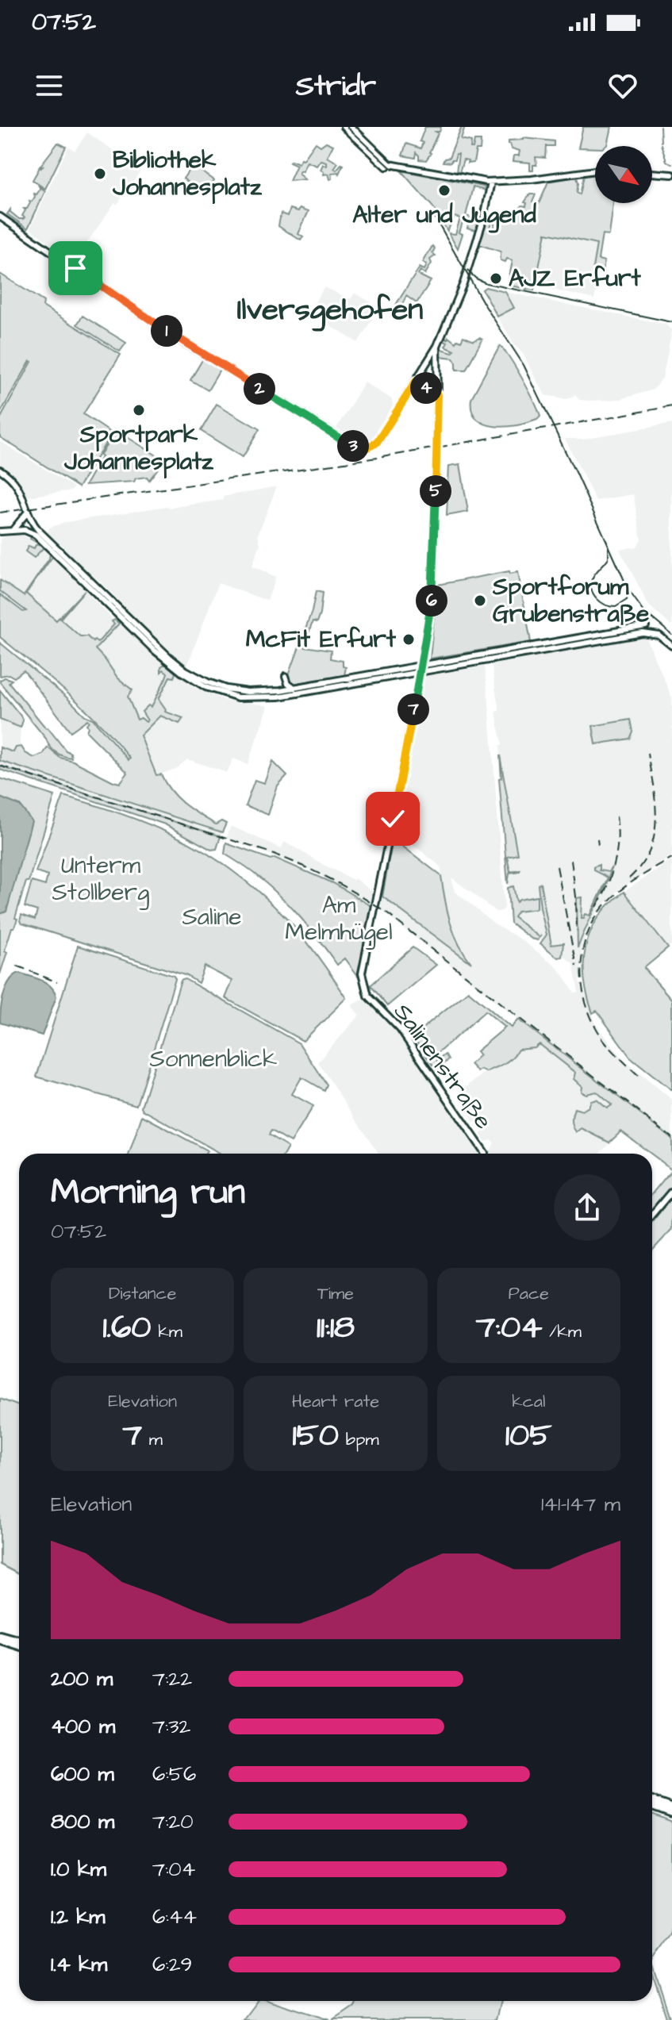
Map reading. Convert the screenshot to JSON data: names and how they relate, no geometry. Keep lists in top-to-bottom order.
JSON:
{
  "streets": {
    "main road": ["Salinenstraße"]
  },
  "districts": ["Ilversgehofen"],
  "parks": [
    "Unterm Stollberg",
    "Am Melmhügel",
    "Saline",
    "Sonnenblick"
  ],
  "places": [
    "Bibliothek Johannesplatz",
    "Alter und Jugend",
    "AJZ Erfurt",
    "Sportpark Johannesplatz",
    "Sportforum Grubenstraße",
    "McFit Erfurt"
  ],
  "north": "bottom right",
  "page": {
    "status": "07:52",
    "header": "Stridr",
    "pins": [
      "1",
      "4",
      "2",
      "3",
      "5",
      "6",
      "7"
    ],
    "heading": ["Morning run", "07:52"],
    "stats": [
      ["Distance", "1.60 km"],
      ["Time", "11:18"],
      ["Pace", "7:04 /km"],
      ["Elevation", "7 m"],
      ["Heart rate", "150 bpm"],
      ["kcal", "105"]
    ],
    "chart": ["Elevation", "141–147 m"],
    "list": [
      {
        "name": "200 m",
        "note": "7:22"
      },
      {
        "name": "400 m",
        "note": "7:32"
      },
      {
        "name": "600 m",
        "note": "6:56"
      },
      {
        "name": "800 m",
        "note": "7:20"
      },
      {
        "name": "1.0 km",
        "note": "7:04"
      },
      {
        "name": "1.2 km",
        "note": "6:44"
      },
      {
        "name": "1.4 km",
        "note": "6:29"
      }
    ]
  }
}
